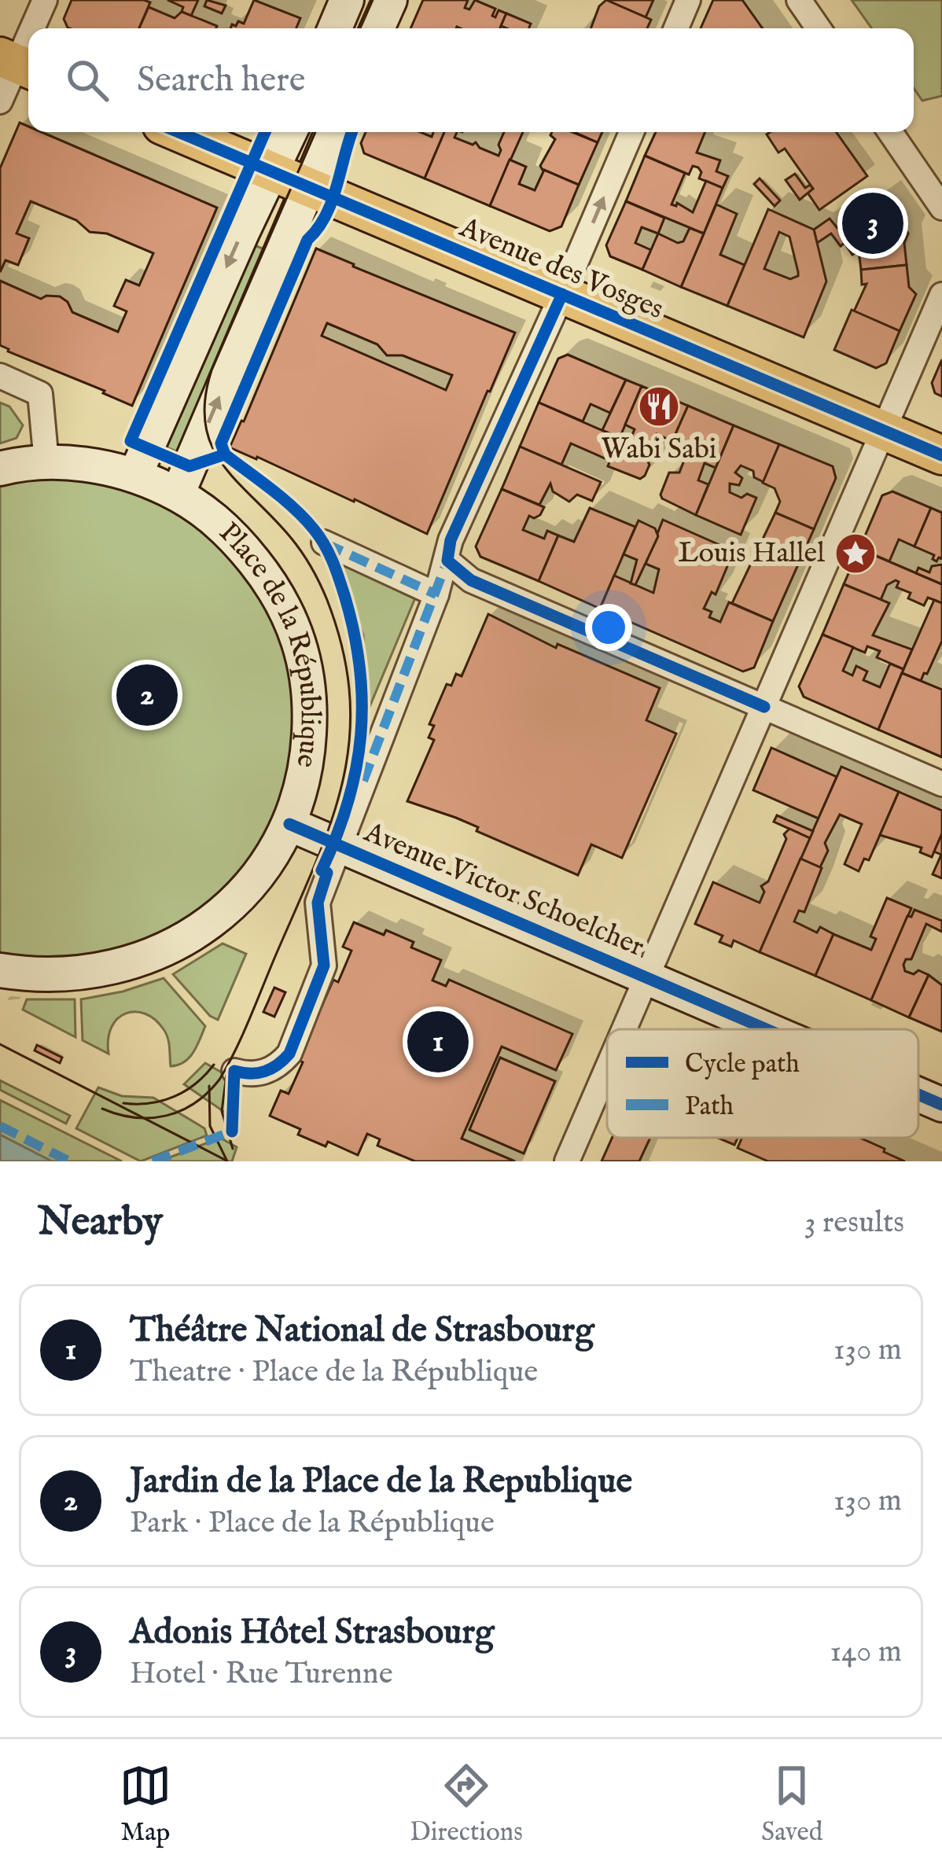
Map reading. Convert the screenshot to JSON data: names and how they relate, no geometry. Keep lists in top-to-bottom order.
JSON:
{
  "streets": {
    "main road": ["Avenue des Vosges"],
    "street": ["Place de la République", "Avenue Victor Schoelcher"]
  },
  "crossings": [
    ["Place de la République", "Avenue Victor Schoelcher"]
  ],
  "places": {
    "restaurant": ["Wabi Sabi"],
    "place": ["Louis Hallel"]
  },
  "legend": ["Cycle path", "Path"],
  "page": {
    "search": "Search here",
    "pins": ["3", "2", "1"],
    "heading": ["Nearby", "3 results"],
    "list": [
      {
        "mark": "1",
        "name": "Théâtre National de Strasbourg",
        "note": "Theatre · Place de la République",
        "value": "130 m"
      },
      {
        "mark": "2",
        "name": "Jardin de la Place de la Republique",
        "note": "Park · Place de la République",
        "value": "130 m"
      },
      {
        "mark": "3",
        "name": "Adonis Hôtel Strasbourg",
        "note": "Hotel · Rue Turenne",
        "value": "140 m"
      }
    ],
    "nav": ["Map", "Directions", "Saved"]
  }
}
